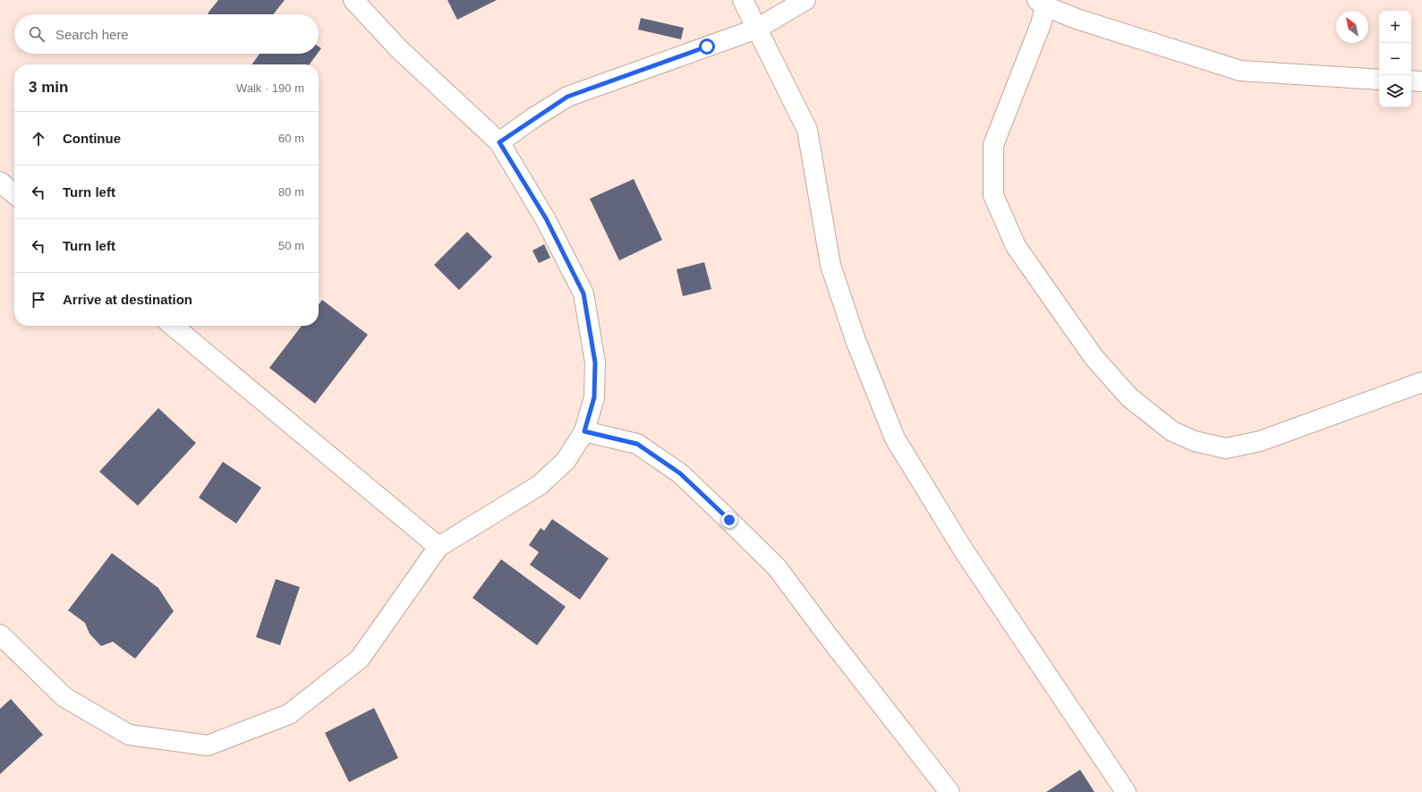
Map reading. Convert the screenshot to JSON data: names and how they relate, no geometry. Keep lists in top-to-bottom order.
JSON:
{
  "north": "top left",
  "page": {
    "map_buttons": ["+", "−"],
    "search": "Search here",
    "heading": ["3 min", "Walk · 190 m"],
    "list": [
      ["Continue", "60 m"],
      ["Turn left", "80 m"],
      ["Turn left", "50 m"],
      "Arrive at destination"
    ]
  }
}
